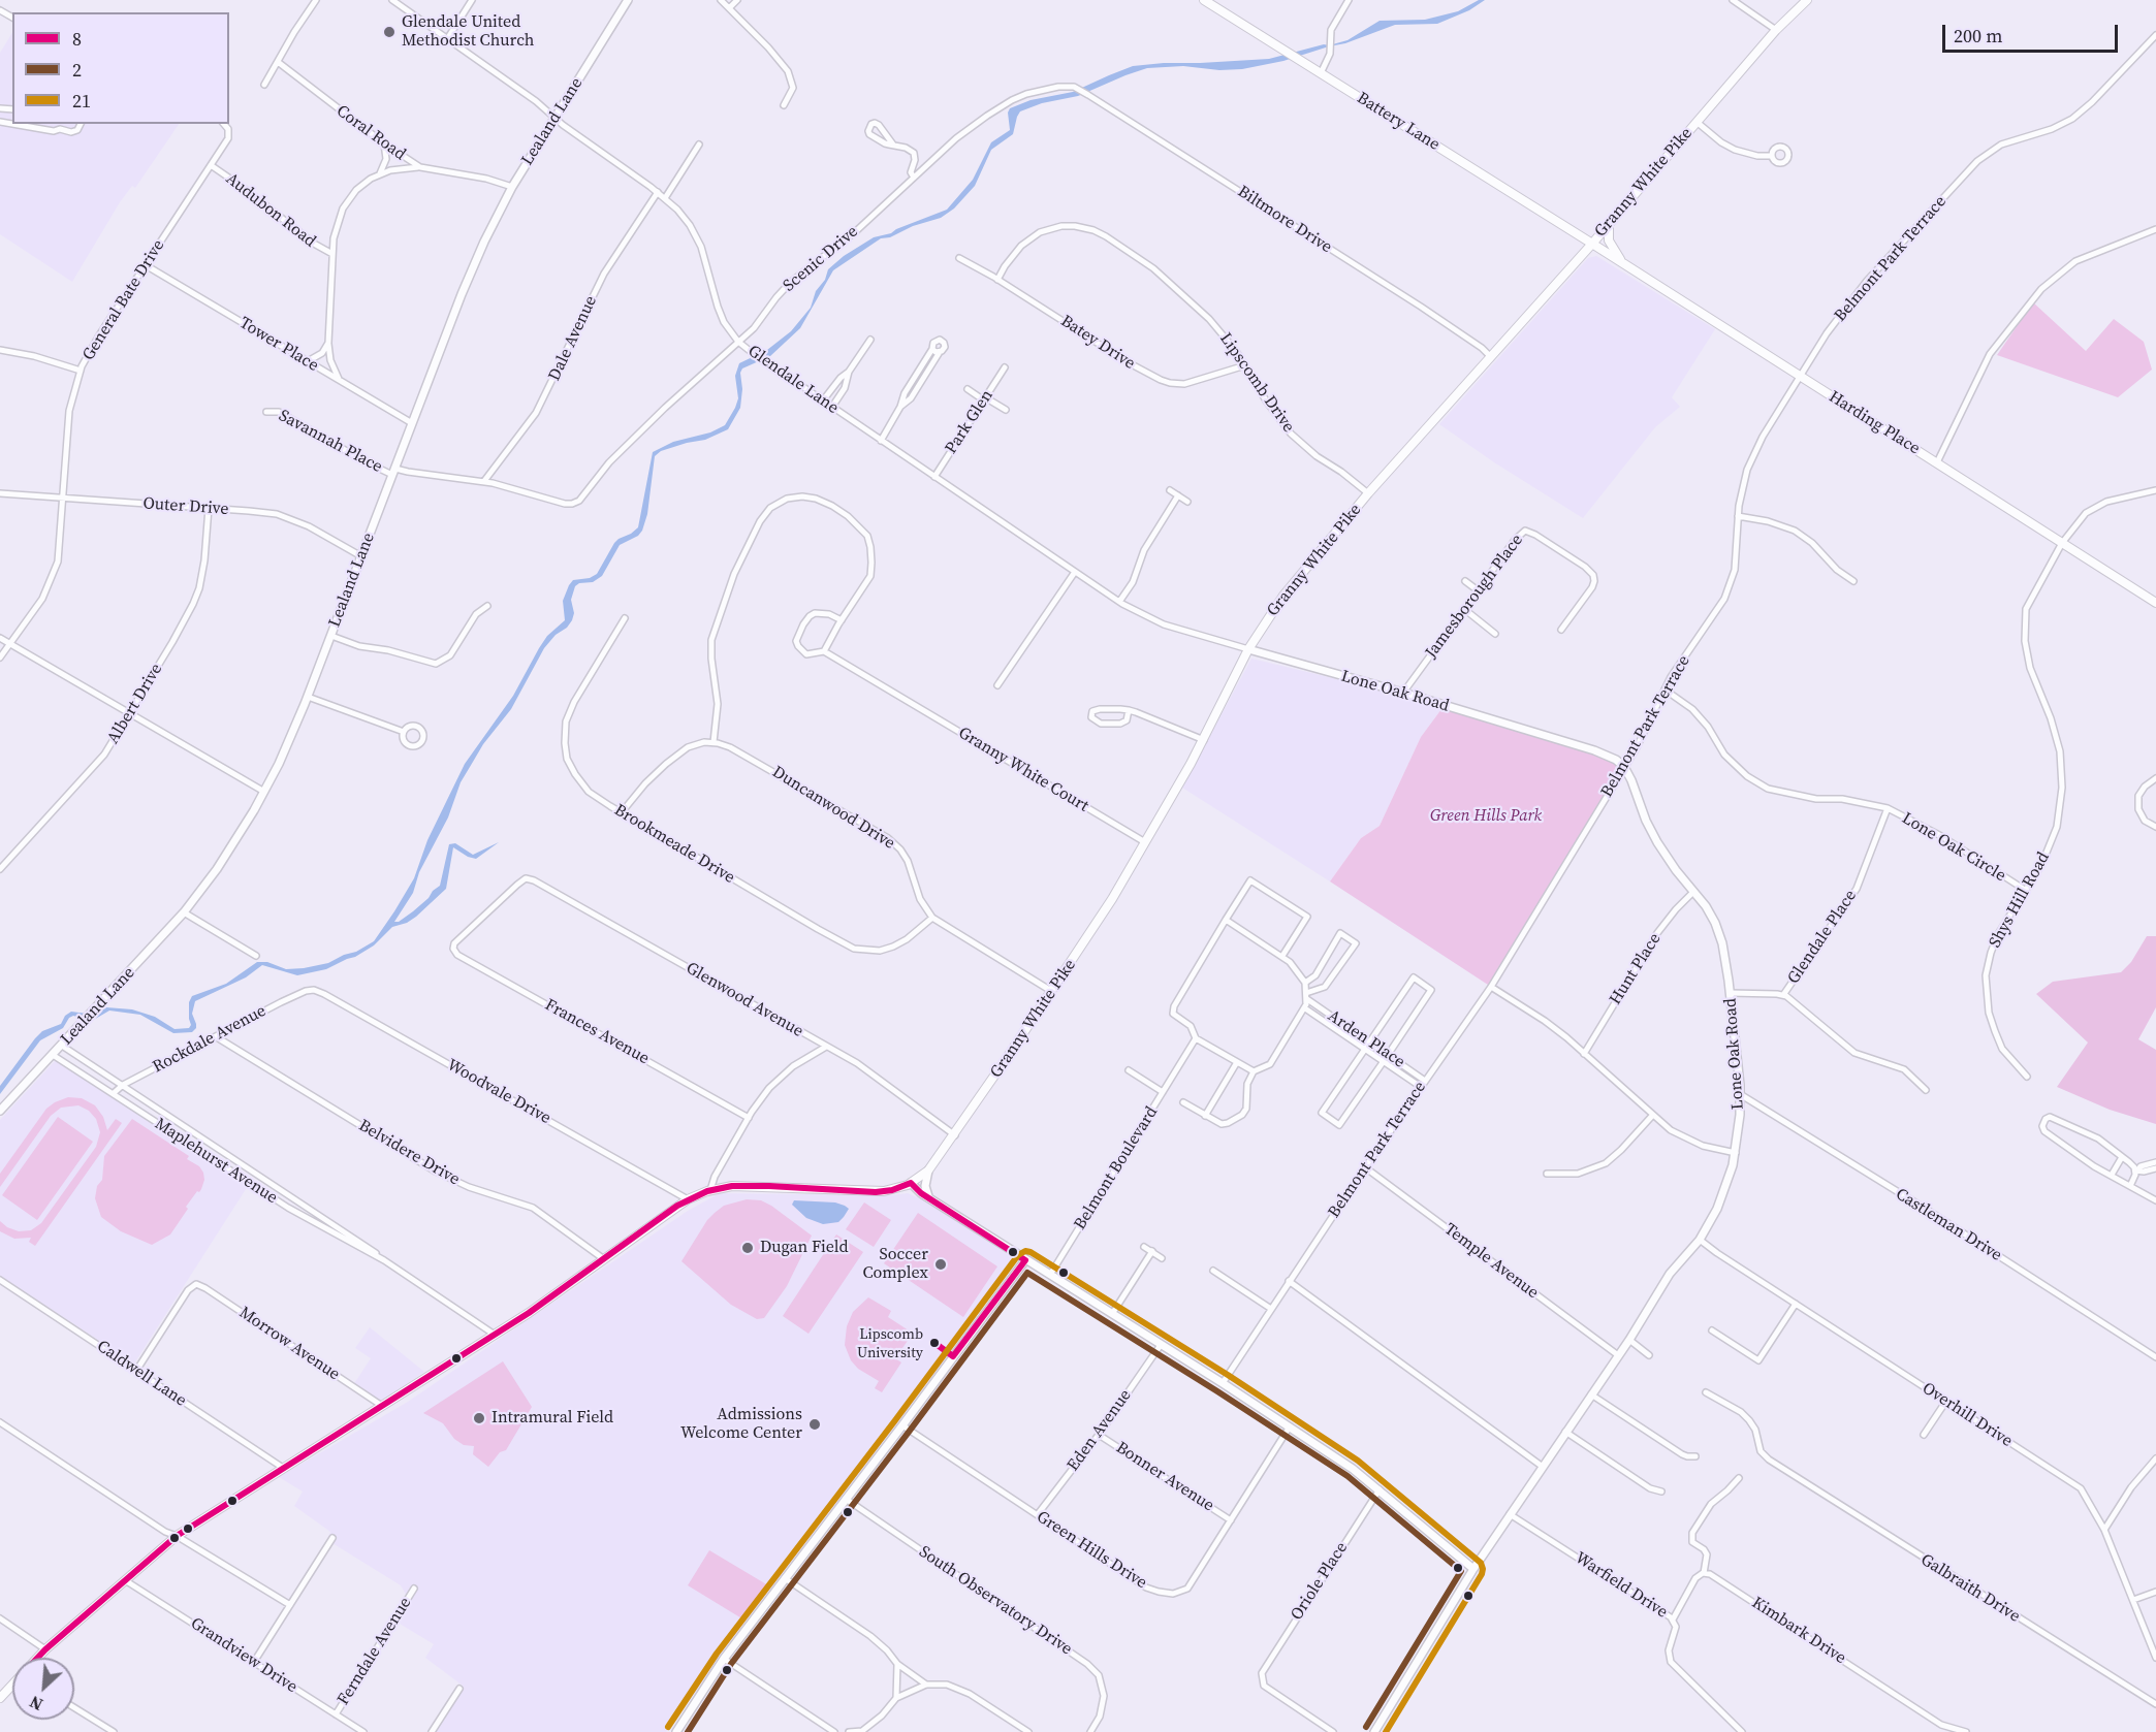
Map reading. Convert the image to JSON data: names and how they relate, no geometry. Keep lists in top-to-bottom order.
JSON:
{
  "streets": {
    "main road": ["Battery Lane", "Granny White Pike", "Harding Place"],
    "street": [
      "Lealand Lane",
      "Coral Road",
      "Audubon Road",
      "Biltmore Drive",
      "Scenic Drive",
      "Belmont Park Terrace",
      "General Bate Drive",
      "Dale Avenue",
      "Batey Drive",
      "Tower Place",
      "Glendale Lane",
      "Lipscomb Drive",
      "Park Glen",
      "Savannah Place",
      "Outer Drive",
      "Jamesborough Place",
      "Lone Oak Road",
      "Albert Drive",
      "Granny White Court",
      "Duncanwood Drive",
      "Brookmeade Drive",
      "Lone Oak Circle",
      "Shys Hill Road",
      "Glendale Place",
      "Hunt Place",
      "Glenwood Avenue",
      "Frances Avenue",
      "Rockdale Avenue",
      "Arden Place",
      "Woodvale Drive",
      "Belvidere Drive",
      "Maplehurst Avenue",
      "Belmont Boulevard",
      "Castleman Drive",
      "Temple Avenue",
      "Morrow Avenue",
      "Caldwell Lane",
      "Overhill Drive",
      "Eden Avenue",
      "Bonner Avenue",
      "Green Hills Drive",
      "Oriole Place",
      "Warfield Drive",
      "Galbraith Drive",
      "South Observatory Drive",
      "Kimbark Drive",
      "Ferndale Avenue",
      "Grandview Drive"
    ]
  },
  "crossings": [
    ["Lealand Lane", "Coral Road"],
    ["Lealand Lane", "Tower Place"],
    ["Lealand Lane", "Glendale Lane"],
    ["Lealand Lane", "Savannah Place"],
    ["Lealand Lane", "Outer Drive"],
    ["Lealand Lane", "Maplehurst Avenue"],
    ["Battery Lane", "Granny White Pike"],
    ["Battery Lane", "Harding Place"],
    ["Granny White Pike", "Biltmore Drive"],
    ["Granny White Pike", "Glendale Lane"],
    ["Granny White Pike", "Lipscomb Drive"],
    ["Granny White Pike", "Harding Place"],
    ["Granny White Pike", "Lone Oak Road"],
    ["Granny White Pike", "Granny White Court"],
    ["Granny White Pike", "Duncanwood Drive"],
    ["Granny White Pike", "Glenwood Avenue"],
    ["Granny White Pike", "Woodvale Drive"],
    ["Granny White Pike", "Belvidere Drive"],
    ["Granny White Pike", "Maplehurst Avenue"],
    ["Granny White Pike", "Morrow Avenue"],
    ["Granny White Pike", "Caldwell Lane"],
    ["Granny White Pike", "Grandview Drive"],
    ["Audubon Road", "General Bate Drive"],
    ["Biltmore Drive", "Scenic Drive"],
    ["Scenic Drive", "Dale Avenue"],
    ["Scenic Drive", "Glendale Lane"],
    ["Belmont Park Terrace", "Harding Place"],
    ["Belmont Park Terrace", "Lone Oak Road"],
    ["Belmont Park Terrace", "Lone Oak Circle"],
    ["Belmont Park Terrace", "Arden Place"],
    ["Belmont Park Terrace", "Temple Avenue"],
    ["General Bate Drive", "Tower Place"],
    ["General Bate Drive", "Outer Drive"],
    ["Dale Avenue", "Glendale Lane"],
    ["Batey Drive", "Lipscomb Drive"],
    ["Glendale Lane", "Park Glen"],
    ["Glendale Lane", "Lone Oak Road"],
    ["Harding Place", "Shys Hill Road"],
    ["Outer Drive", "Albert Drive"],
    ["Jamesborough Place", "Lone Oak Road"],
    ["Lone Oak Road", "Hunt Place"],
    ["Lone Oak Road", "Castleman Drive"],
    ["Lone Oak Road", "Temple Avenue"],
    ["Lone Oak Road", "Overhill Drive"],
    ["Lone Oak Road", "Warfield Drive"],
    ["Duncanwood Drive", "Brookmeade Drive"],
    ["Lone Oak Circle", "Shys Hill Road"],
    ["Lone Oak Circle", "Glendale Place"],
    ["Glenwood Avenue", "Frances Avenue"],
    ["Rockdale Avenue", "Woodvale Drive"],
    ["Rockdale Avenue", "Belvidere Drive"],
    ["Rockdale Avenue", "Maplehurst Avenue"],
    ["Arden Place", "Belmont Boulevard"],
    ["Morrow Avenue", "Caldwell Lane"],
    ["Eden Avenue", "Bonner Avenue"],
    ["Eden Avenue", "Green Hills Drive"],
    ["Bonner Avenue", "Green Hills Drive"],
    ["Ferndale Avenue", "Grandview Drive"]
  ],
  "parks": ["Green Hills Park"],
  "places": [
    "Glendale United Methodist Church",
    "Dugan Field",
    "Soccer Complex",
    "Lipscomb University",
    "Intramural Field",
    "Admissions Welcome Center"
  ],
  "lines": ["transit line 8", "transit line 21", "transit line 2"],
  "legend": ["8", "2", "21"],
  "scale_bar": "200 m",
  "north": "bottom left"
}
